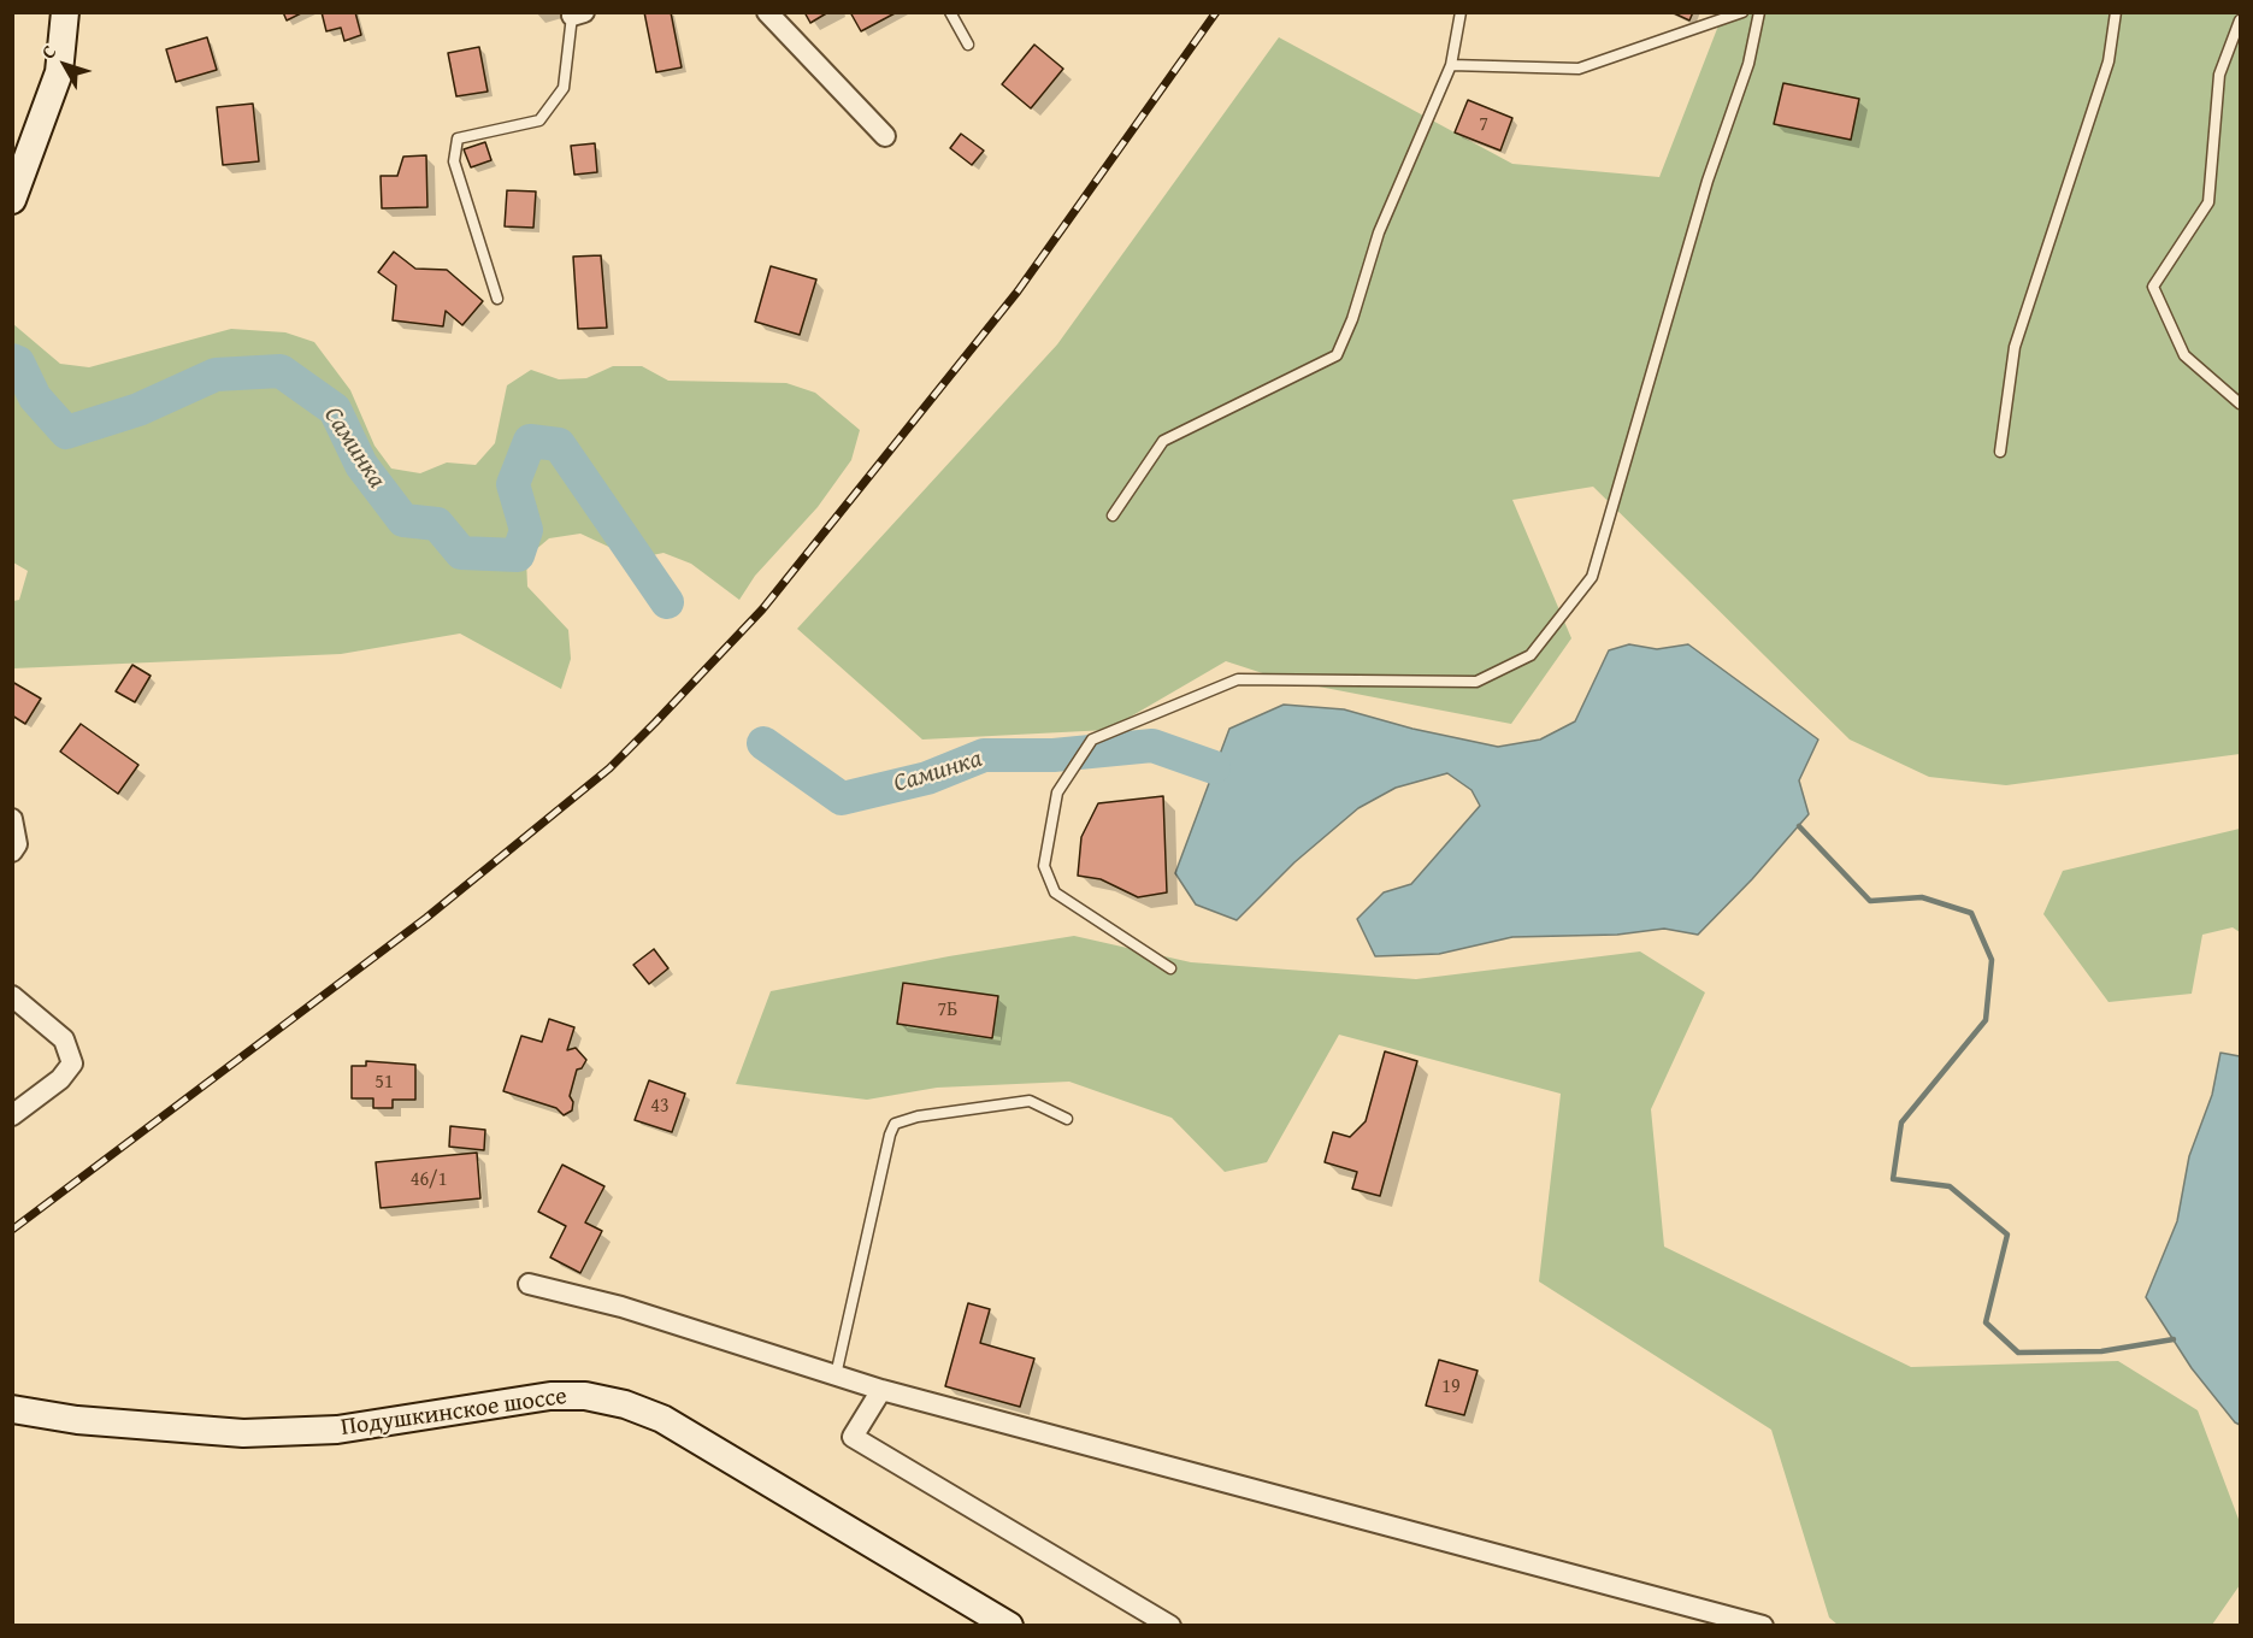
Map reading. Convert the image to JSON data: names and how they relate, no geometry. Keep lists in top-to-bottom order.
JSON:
{
  "streets": {
    "main road": ["Подушкинское шоссе"]
  },
  "water": ["Саминка"],
  "house_numbers": [
    "7",
    "7Б",
    "51",
    "43",
    "46/1",
    "19"
  ],
  "north": "top left"
}
